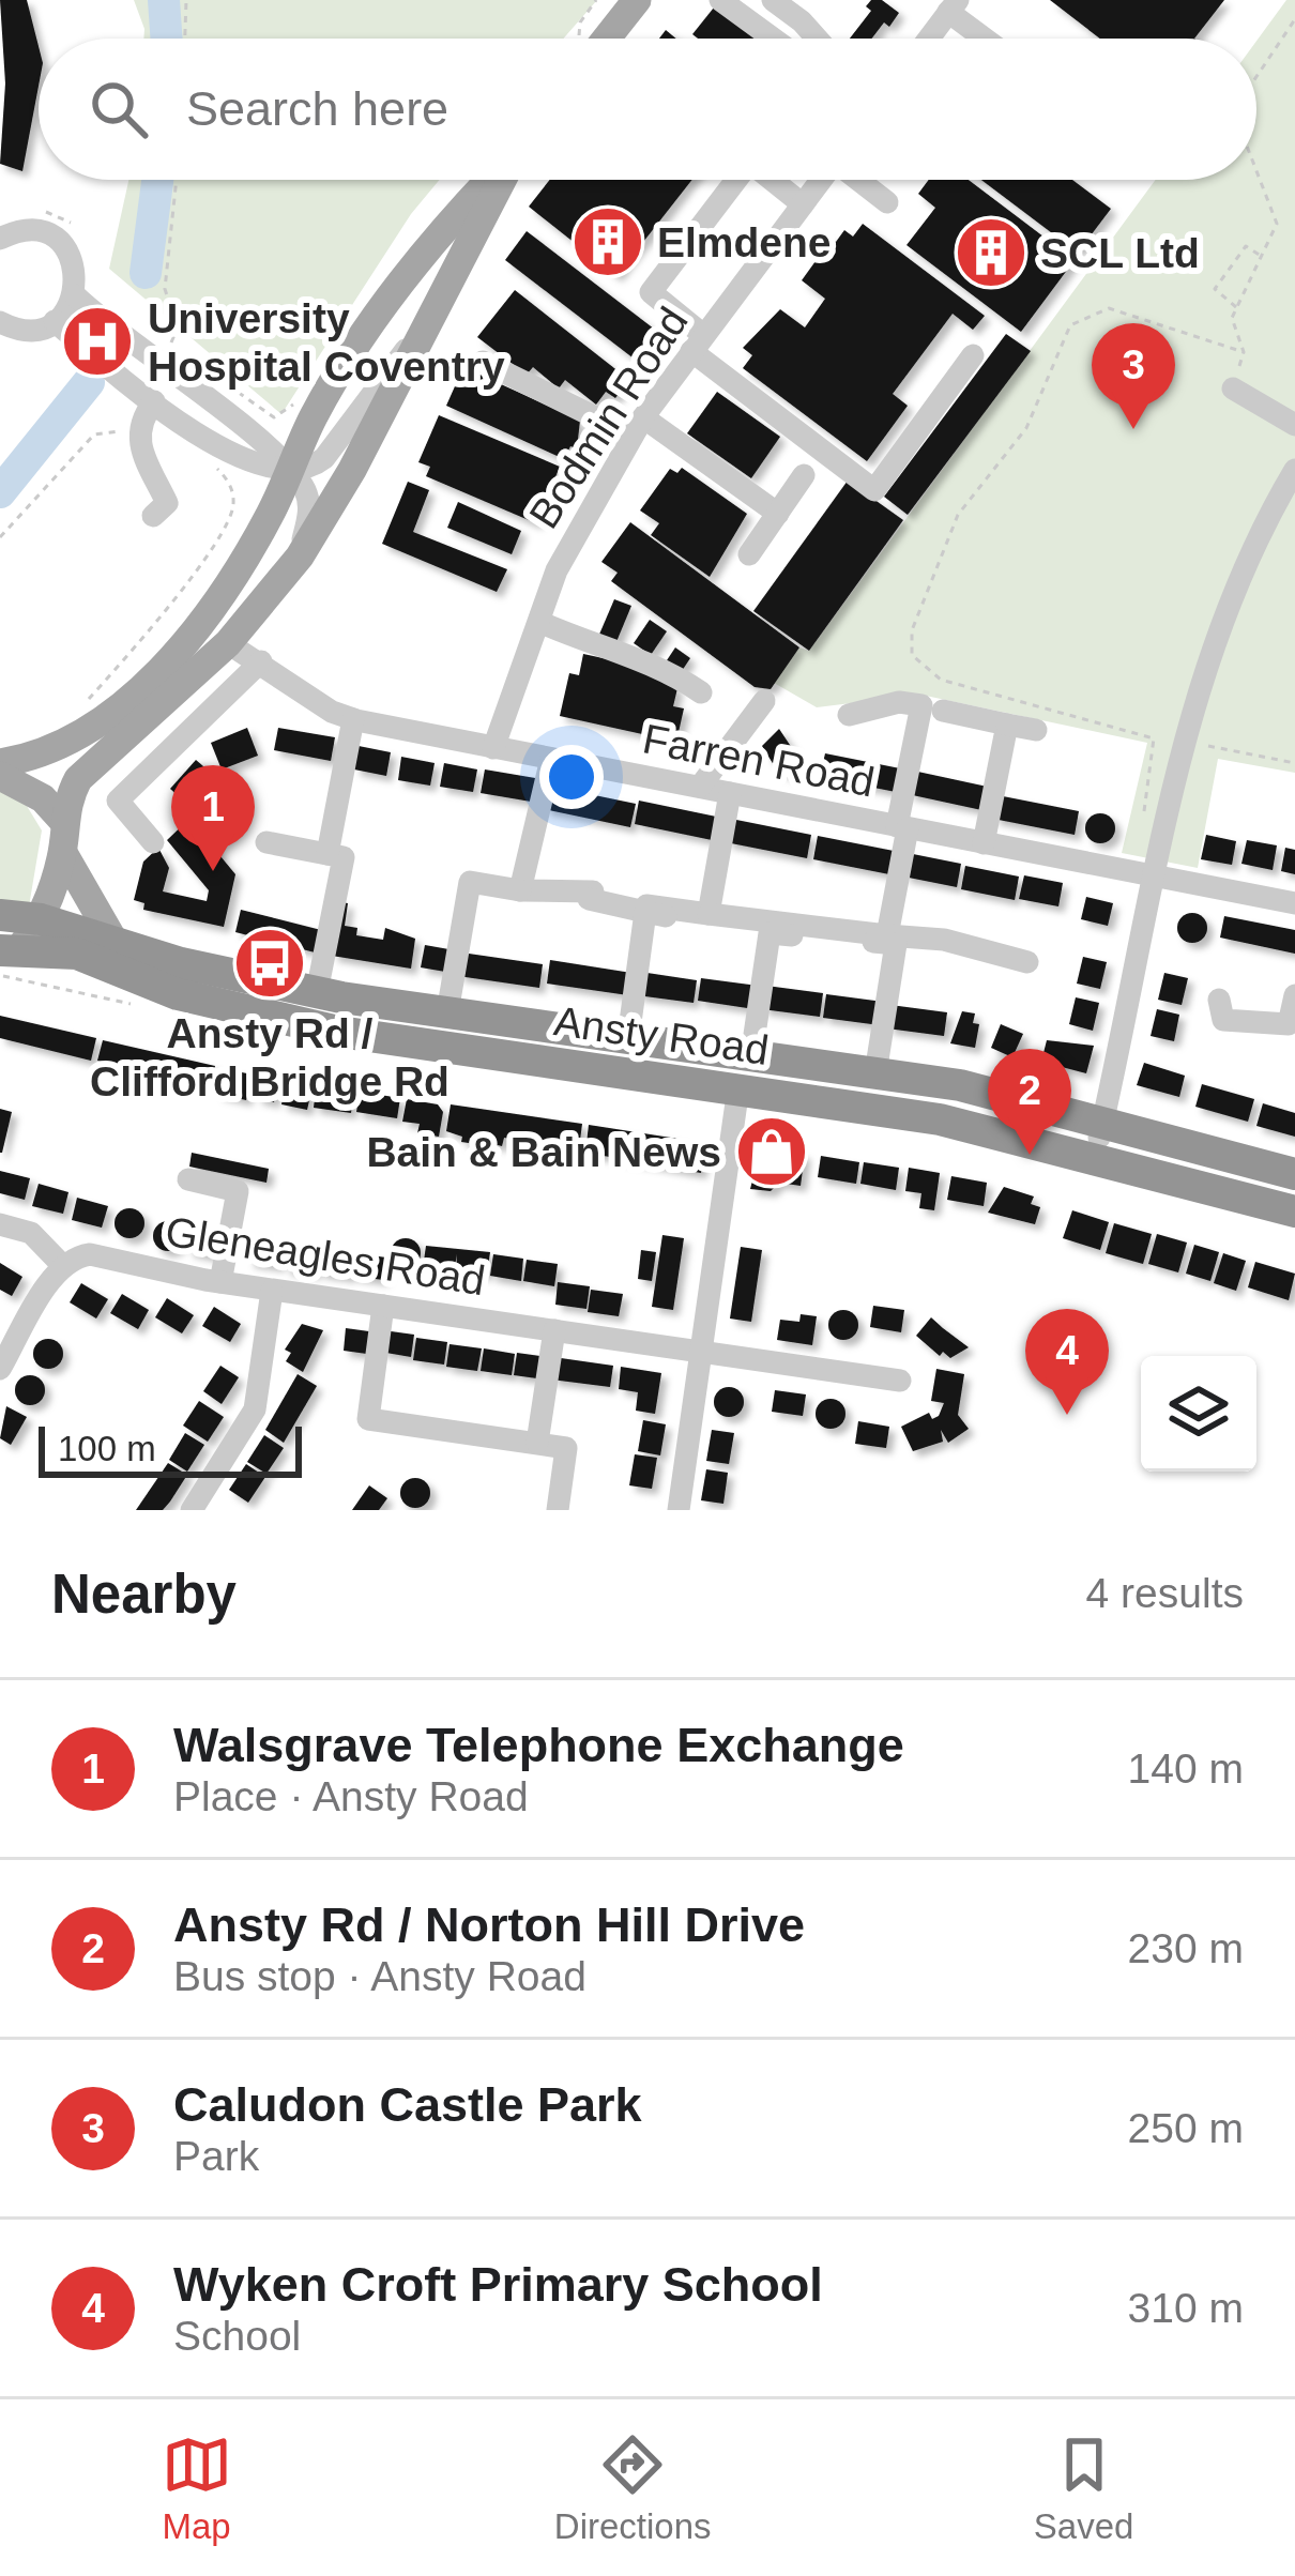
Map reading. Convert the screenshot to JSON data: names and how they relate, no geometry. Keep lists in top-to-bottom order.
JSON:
{
  "streets": {
    "highway": ["Ansty Road"],
    "street": ["Bodmin Road", "Farren Road", "Gleneagles Road"]
  },
  "crossings": [
    ["Bodmin Road", "Farren Road"]
  ],
  "places": {
    "building": ["Elmdene", "SCL Ltd"],
    "hospital": ["University Hospital Coventry"],
    "bus stop": ["Ansty Rd / Clifford Bridge Rd"],
    "shop": ["Bain & Bain News"]
  },
  "scale_bar": "100 m",
  "page": {
    "search": "Search here",
    "pins": [
      "3",
      "1",
      "2",
      "4"
    ],
    "scale": "100 m",
    "heading": ["Nearby", "4 results"],
    "list": [
      {
        "mark": "1",
        "name": "Walsgrave Telephone Exchange",
        "note": "Place · Ansty Road",
        "value": "140 m"
      },
      {
        "mark": "2",
        "name": "Ansty Rd / Norton Hill Drive",
        "note": "Bus stop · Ansty Road",
        "value": "230 m"
      },
      {
        "mark": "3",
        "name": "Caludon Castle Park",
        "note": "Park",
        "value": "250 m"
      },
      {
        "mark": "4",
        "name": "Wyken Croft Primary School",
        "note": "School",
        "value": "310 m"
      }
    ],
    "nav": ["Map", "Directions", "Saved"]
  }
}
